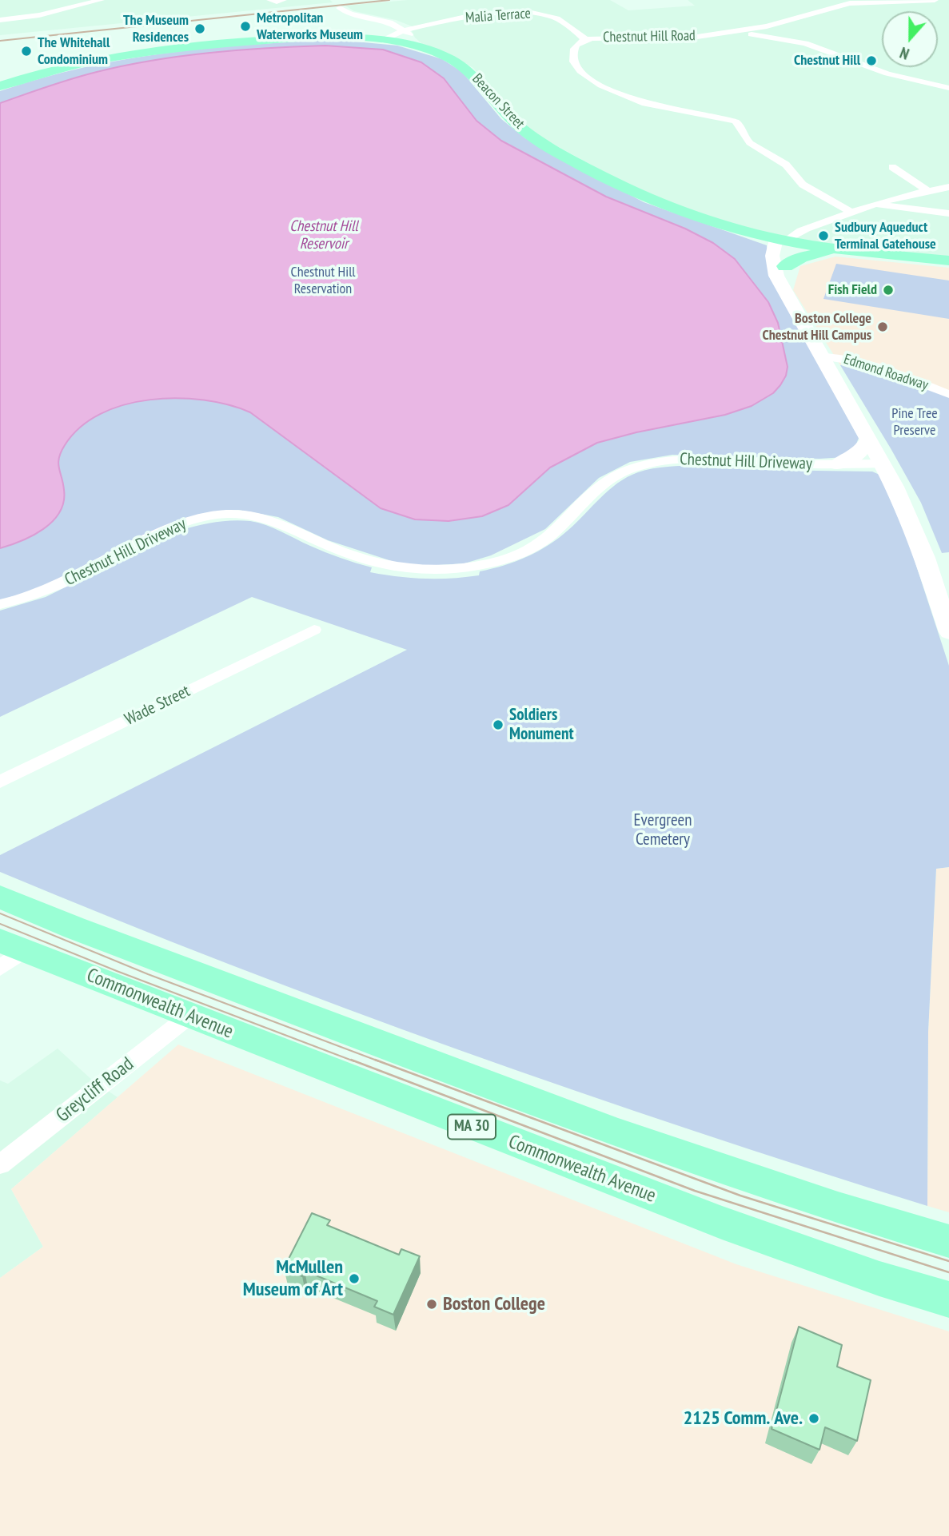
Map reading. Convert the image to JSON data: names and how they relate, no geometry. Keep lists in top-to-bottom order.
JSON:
{
  "streets": {
    "main road": ["Beacon Street", "Commonwealth Avenue", "MA 30"],
    "street": [
      "Malia Terrace",
      "Chestnut Hill Road",
      "Edmond Roadway",
      "Chestnut Hill Driveway",
      "Wade Street",
      "Greycliff Road"
    ]
  },
  "crossings": [
    ["Malia Terrace", "Chestnut Hill Road"],
    ["Malia Terrace", "Beacon Street"],
    ["Commonwealth Avenue", "Greycliff Road"]
  ],
  "water": ["Chestnut Hill Reservoir"],
  "parks": ["Chestnut Hill Reservation", "Pine Tree Preserve", "Evergreen Cemetery"],
  "places": [
    "Metropolitan Waterworks Museum",
    "The Museum Residences",
    "The Whitehall Condominium",
    "Chestnut Hill",
    "Sudbury Aqueduct Terminal Gatehouse",
    "Fish Field",
    "Boston College Chestnut Hill Campus",
    "Soldiers Monument",
    "McMullen Museum of Art",
    "Boston College",
    "2125 Comm. Ave."
  ],
  "north": "bottom"
}
